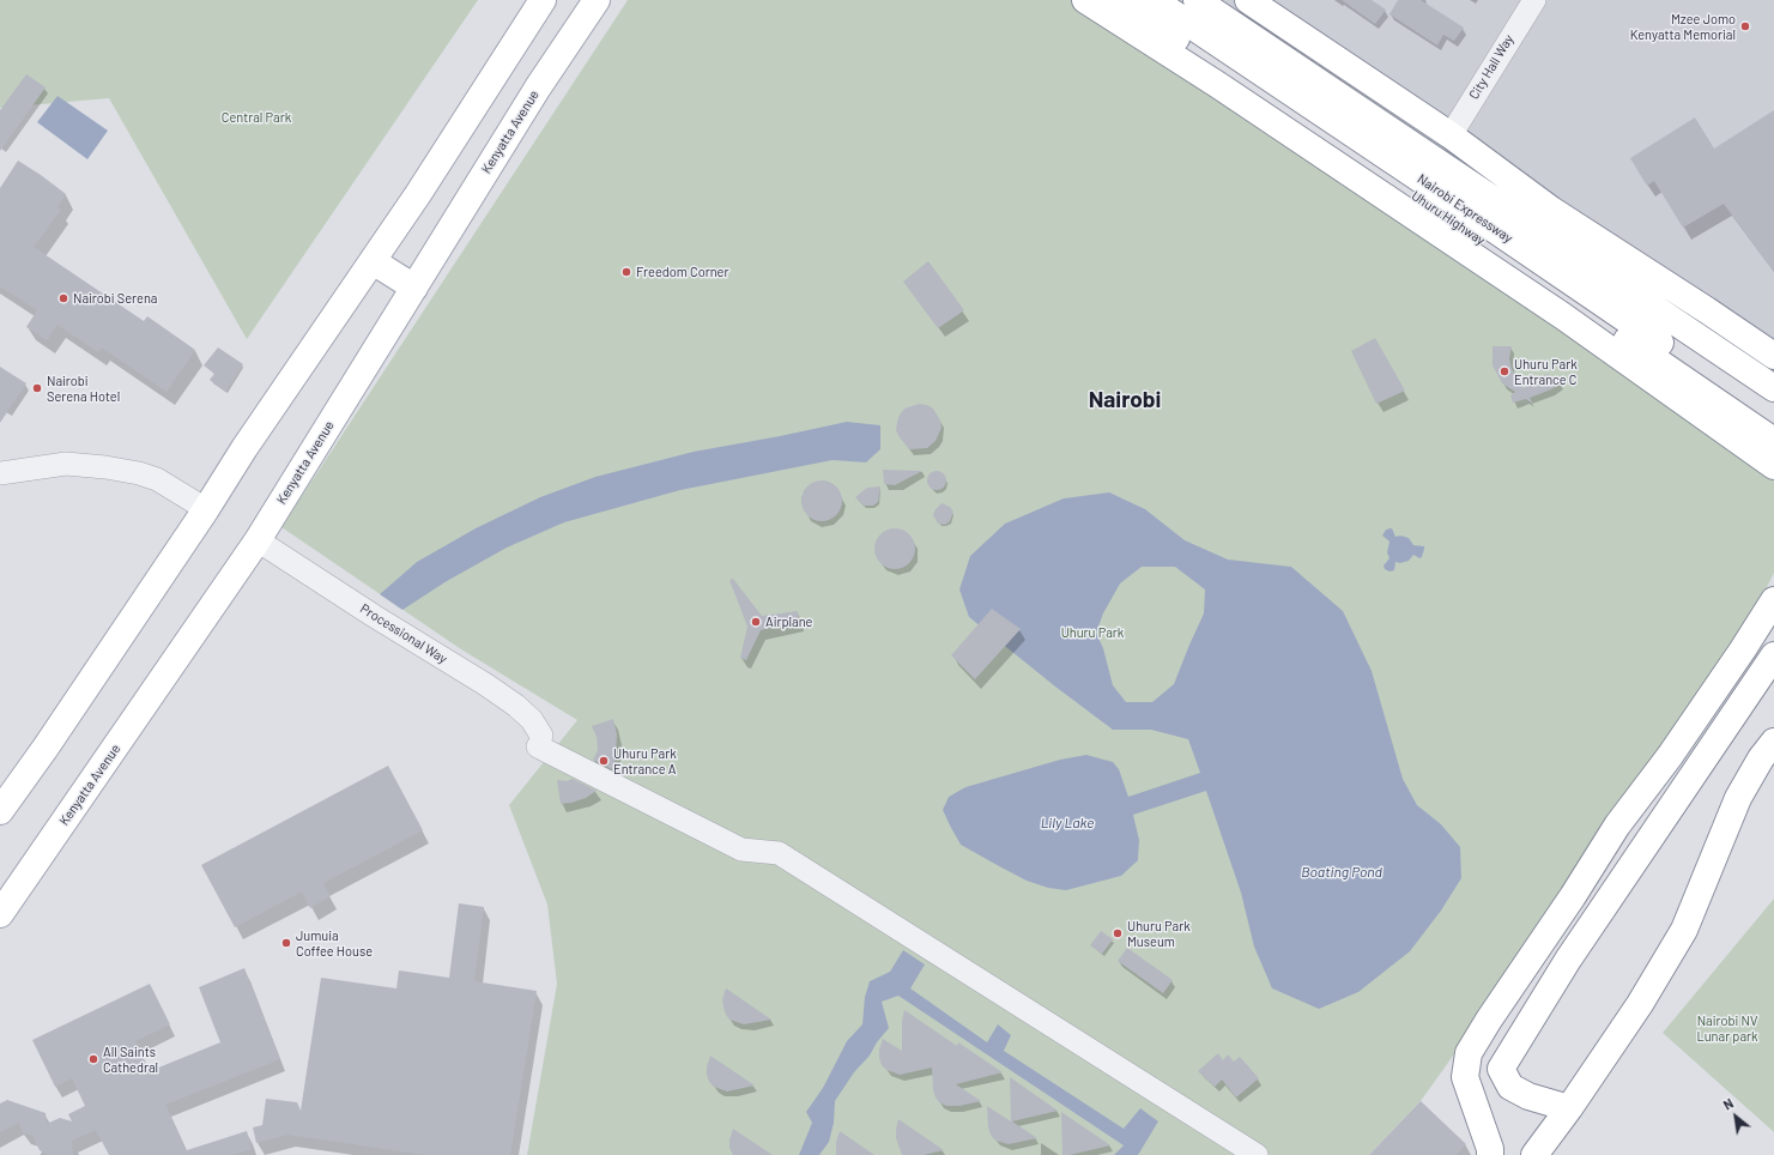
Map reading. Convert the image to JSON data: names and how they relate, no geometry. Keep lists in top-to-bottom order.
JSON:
{
  "streets": {
    "main road": ["Kenyatta Avenue", "Nairobi Expressway", "Uhuru Highway"],
    "street": ["City Hall Way", "Processional Way"]
  },
  "crossings": [
    ["Kenyatta Avenue", "Processional Way"]
  ],
  "districts": ["Nairobi"],
  "water": ["Lily Lake", "Boating Pond"],
  "parks": ["Central Park", "Uhuru Park", "Nairobi NV Lunar park"],
  "places": [
    "Mzee Jomo Kenyatta Memorial",
    "Freedom Corner",
    "Nairobi Serena",
    "Uhuru Park Entrance C",
    "Nairobi Serena Hotel",
    "Airplane",
    "Uhuru Park Entrance A",
    "Uhuru Park Museum",
    "Jumuia Coffee House",
    "All Saints Cathedral"
  ],
  "north": "top left"
}
